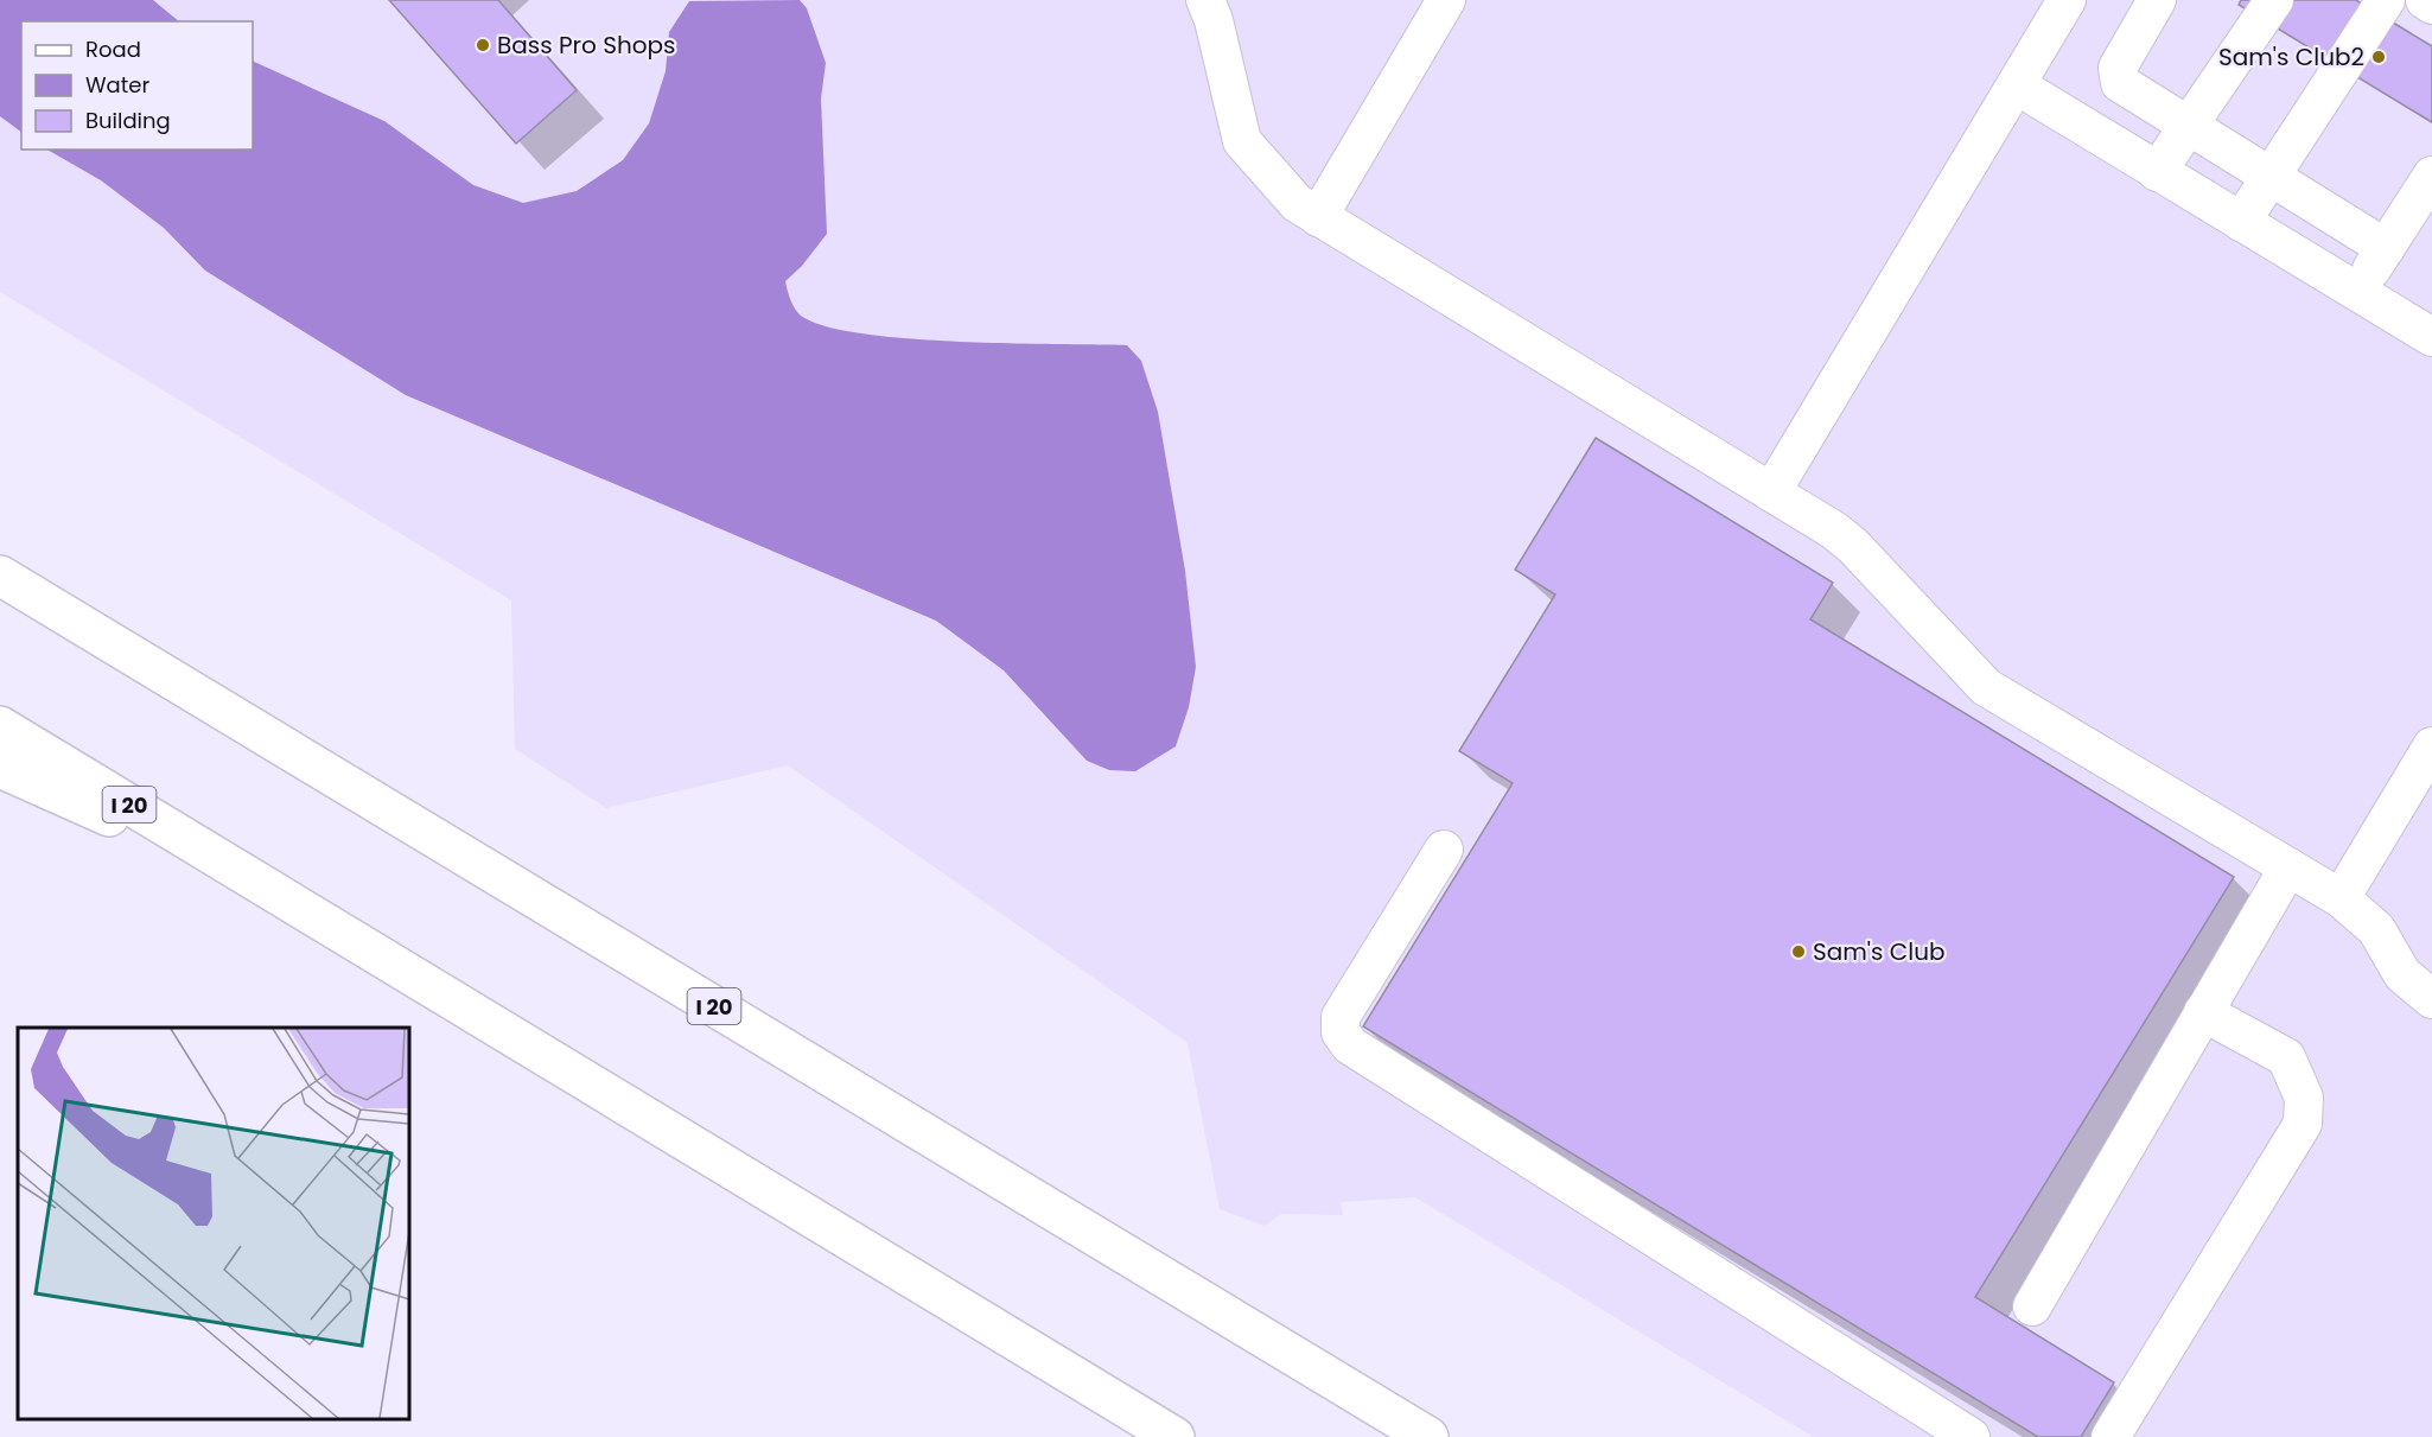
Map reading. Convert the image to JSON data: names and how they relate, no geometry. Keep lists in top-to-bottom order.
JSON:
{
  "streets": {
    "highway": ["I 20"]
  },
  "places": ["Bass Pro Shops", "Sam's Club2", "Sam's Club"],
  "legend": ["Road", "Water", "Building"]
}
